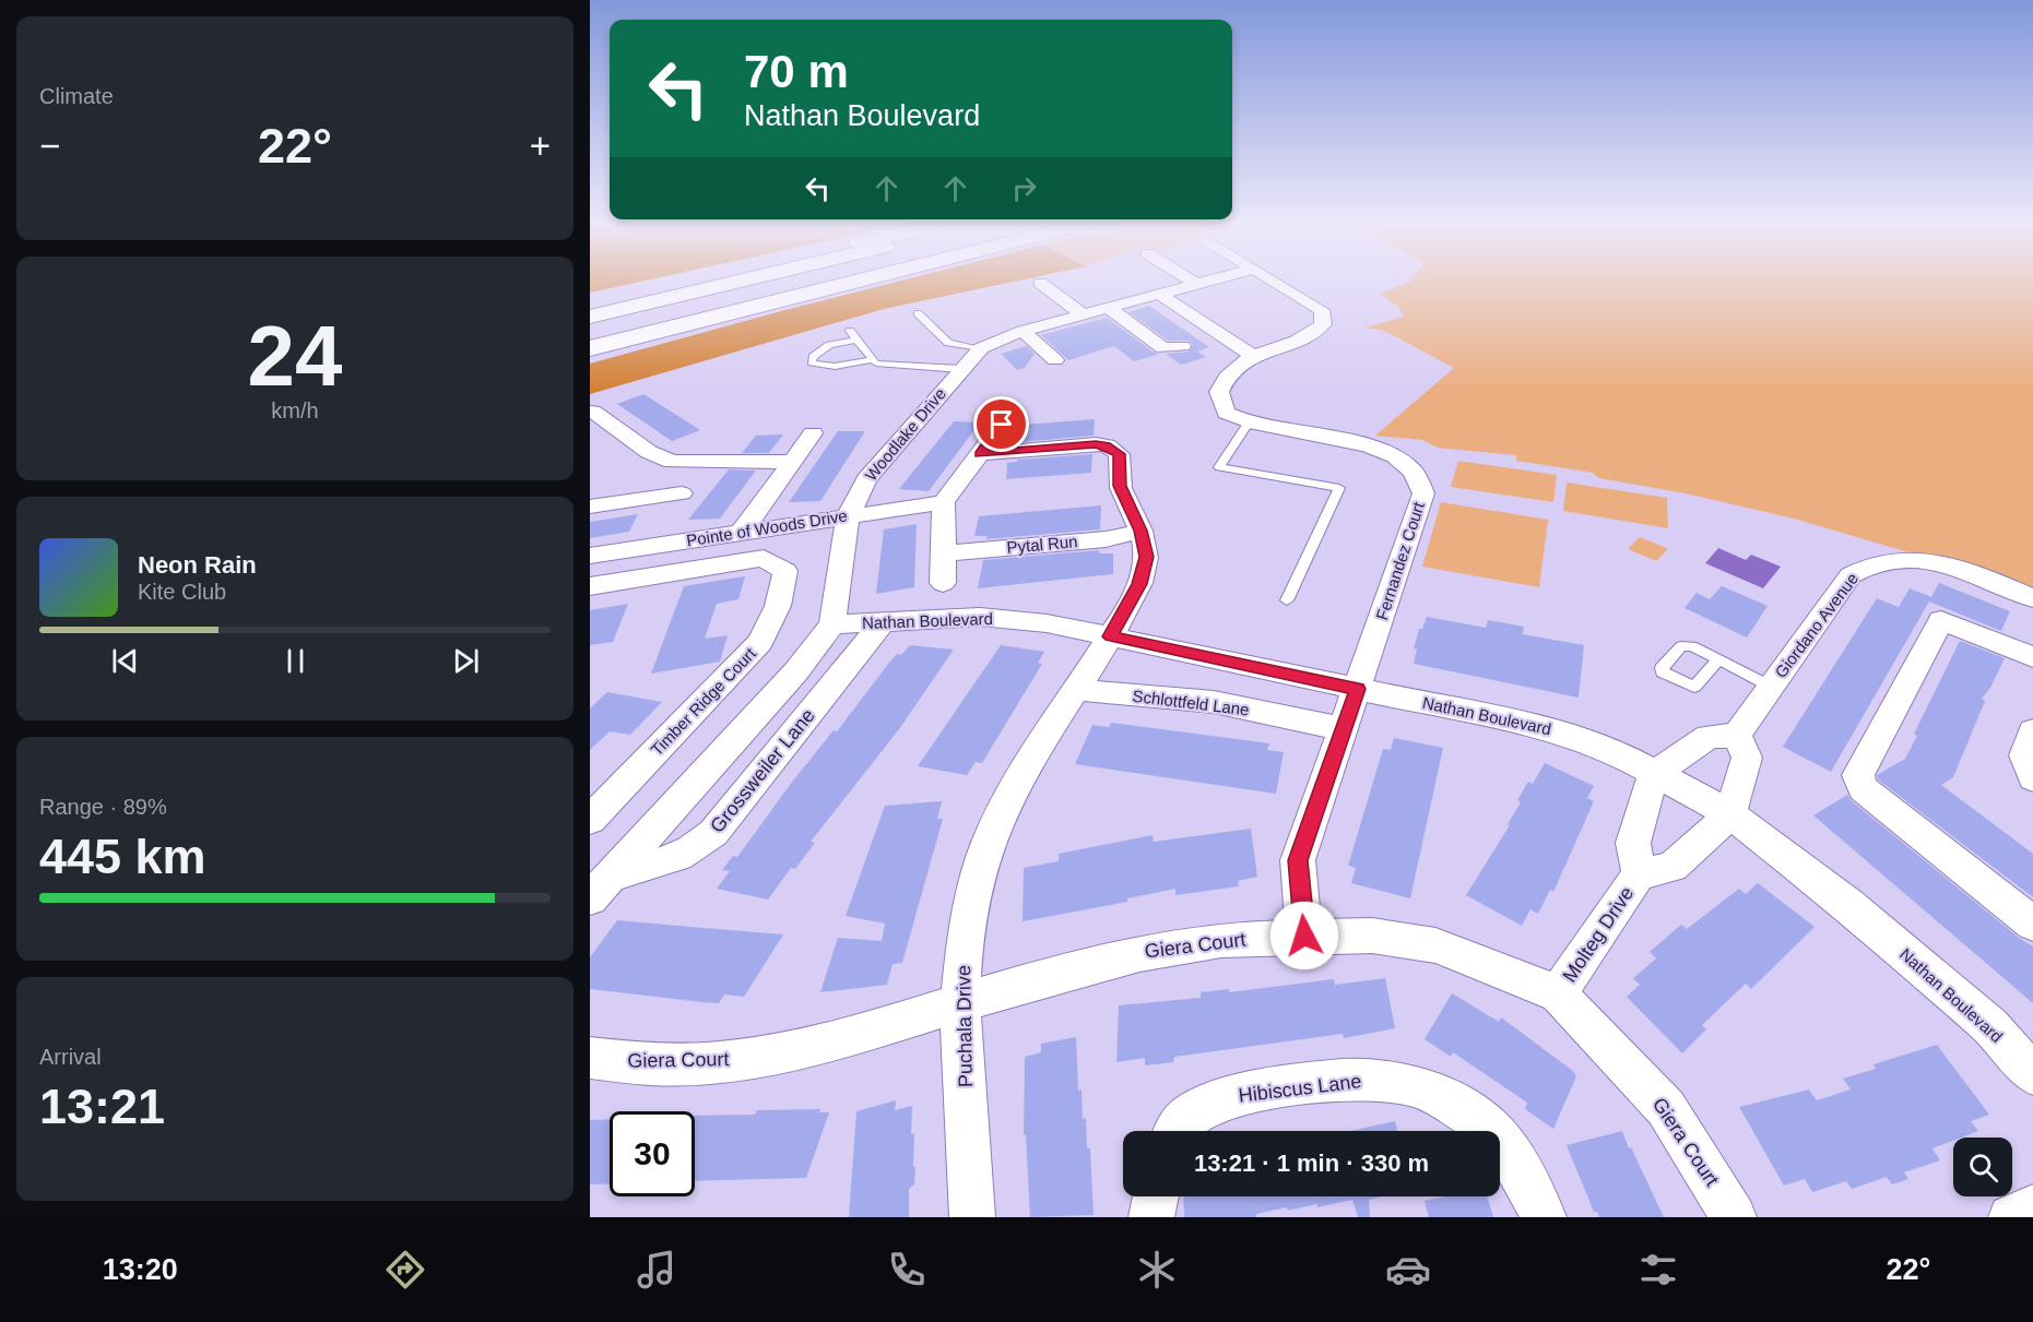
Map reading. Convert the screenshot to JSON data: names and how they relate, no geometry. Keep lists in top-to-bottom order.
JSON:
{
  "streets": {
    "street": [
      "Woodlake Drive",
      "Pointe of Woods Drive",
      "Pytal Run",
      "Fernandez Court",
      "Nathan Boulevard",
      "Giordano Avenue",
      "Timber Ridge Court",
      "Schlottfeld Lane",
      "Grossweiler Lane",
      "Molteg Drive",
      "Giera Court",
      "Puchala Drive",
      "Hibiscus Lane"
    ]
  },
  "crossings": [
    ["Woodlake Drive", "Pointe of Woods Drive"],
    ["Woodlake Drive", "Nathan Boulevard"],
    ["Woodlake Drive", "Grossweiler Lane"],
    ["Pytal Run", "Puchala Drive"],
    ["Fernandez Court", "Nathan Boulevard"],
    ["Fernandez Court", "Schlottfeld Lane"],
    ["Fernandez Court", "Giera Court"],
    ["Nathan Boulevard", "Grossweiler Lane"],
    ["Nathan Boulevard", "Molteg Drive"],
    ["Nathan Boulevard", "Puchala Drive"],
    ["Schlottfeld Lane", "Puchala Drive"],
    ["Molteg Drive", "Giera Court"],
    ["Giera Court", "Puchala Drive"]
  ],
  "page": {
    "tile": [
      "Climate",
      ["24", "km/h"],
      ["Range · 89%", "445 km"],
      ["Arrival", "13:21"]
    ],
    "turn": ["70 m", "Nathan Boulevard"],
    "heat": ["−", "22°", "+"],
    "song": ["Neon Rain", "Kite Club"],
    "limit": "30",
    "trip": "13:21 · 1 min · 330 m",
    "tabs": ["13:20", "22°"]
  }
}
